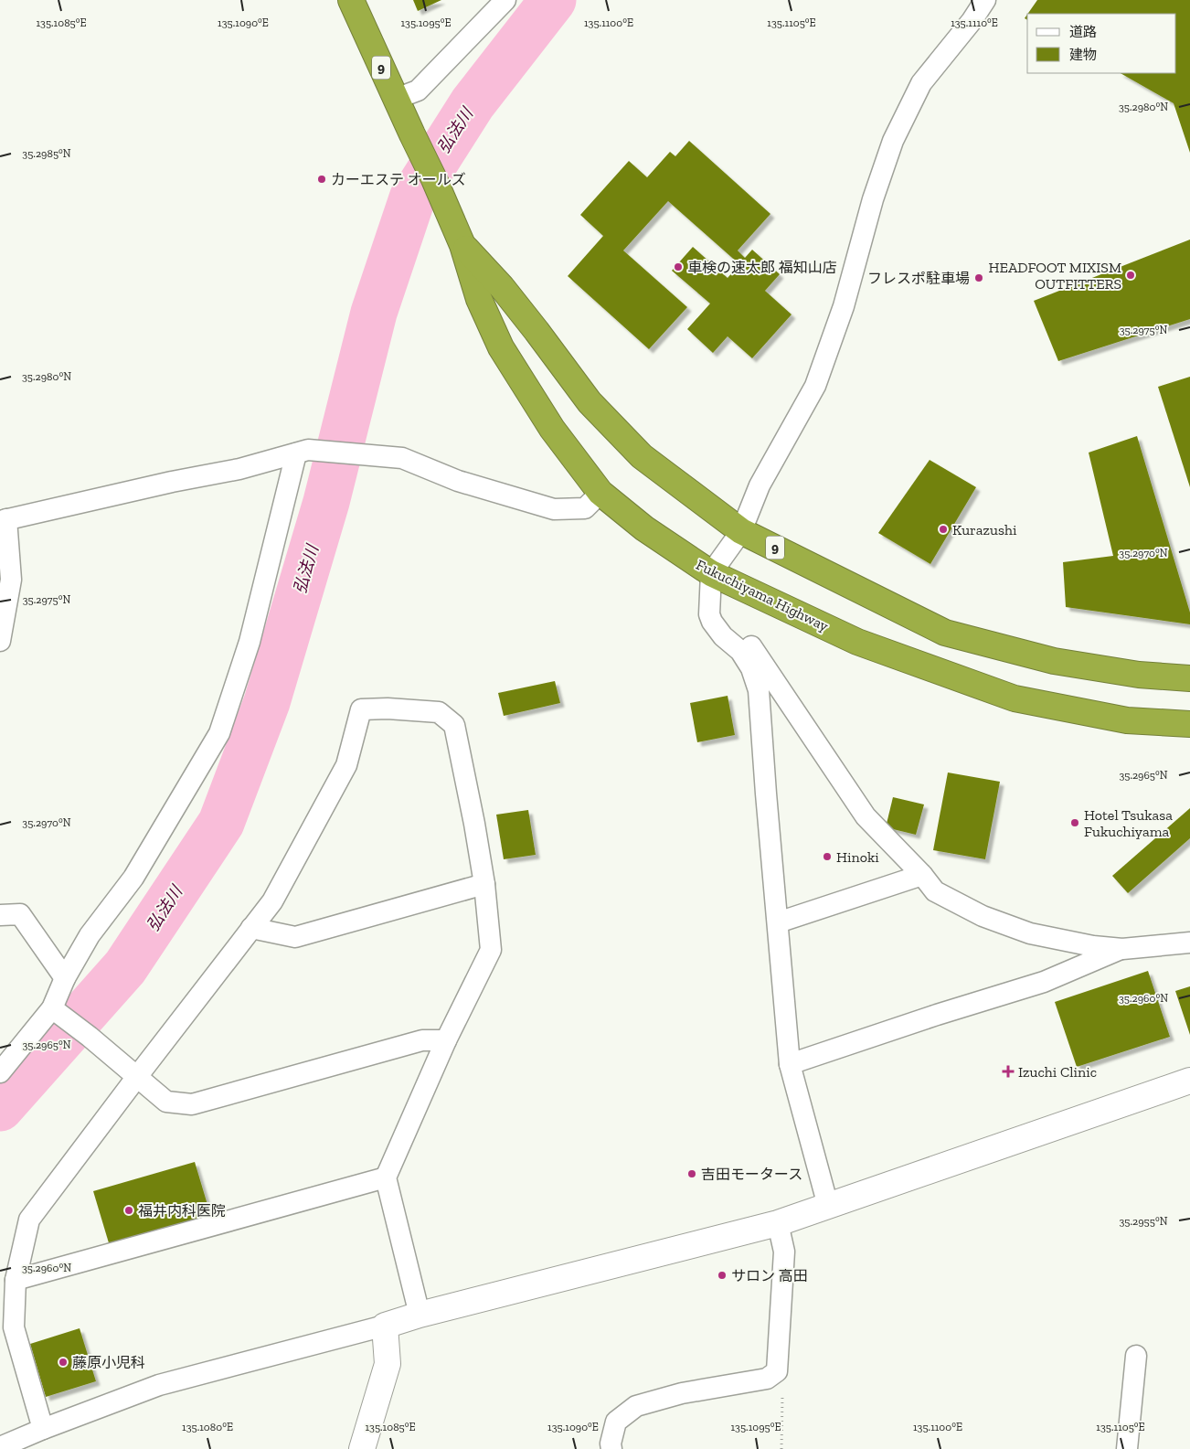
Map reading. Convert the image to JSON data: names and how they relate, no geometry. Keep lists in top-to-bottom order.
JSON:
{
  "streets": {
    "highway": ["9", "Fukuchiyama Highway"]
  },
  "water": ["弘法川"],
  "places": {
    "other": [
      "カーエステ オールズ",
      "車検の速太郎 福知山店",
      "HEADFOOT MIXISM OUTFITTERS",
      "フレスポ駐車場",
      "Kurazushi",
      "Hotel Tsukasa Fukuchiyama",
      "Hinoki",
      "吉田モータース",
      "福井内科医院",
      "サロン 高田",
      "藤原小児科"
    ],
    "health": ["Izuchi Clinic"]
  },
  "legend": ["道路", "建物"],
  "coordinates": [
    "135.1085°E",
    "135.1090°E",
    "135.1095°E",
    "135.1100°E",
    "135.1105°E",
    "135.1110°E",
    "35.2980°N",
    "35.2985°N",
    "35.2975°N",
    "35.2970°N",
    "35.2965°N",
    "35.2960°N",
    "35.2955°N",
    "135.1080°E"
  ]
}
